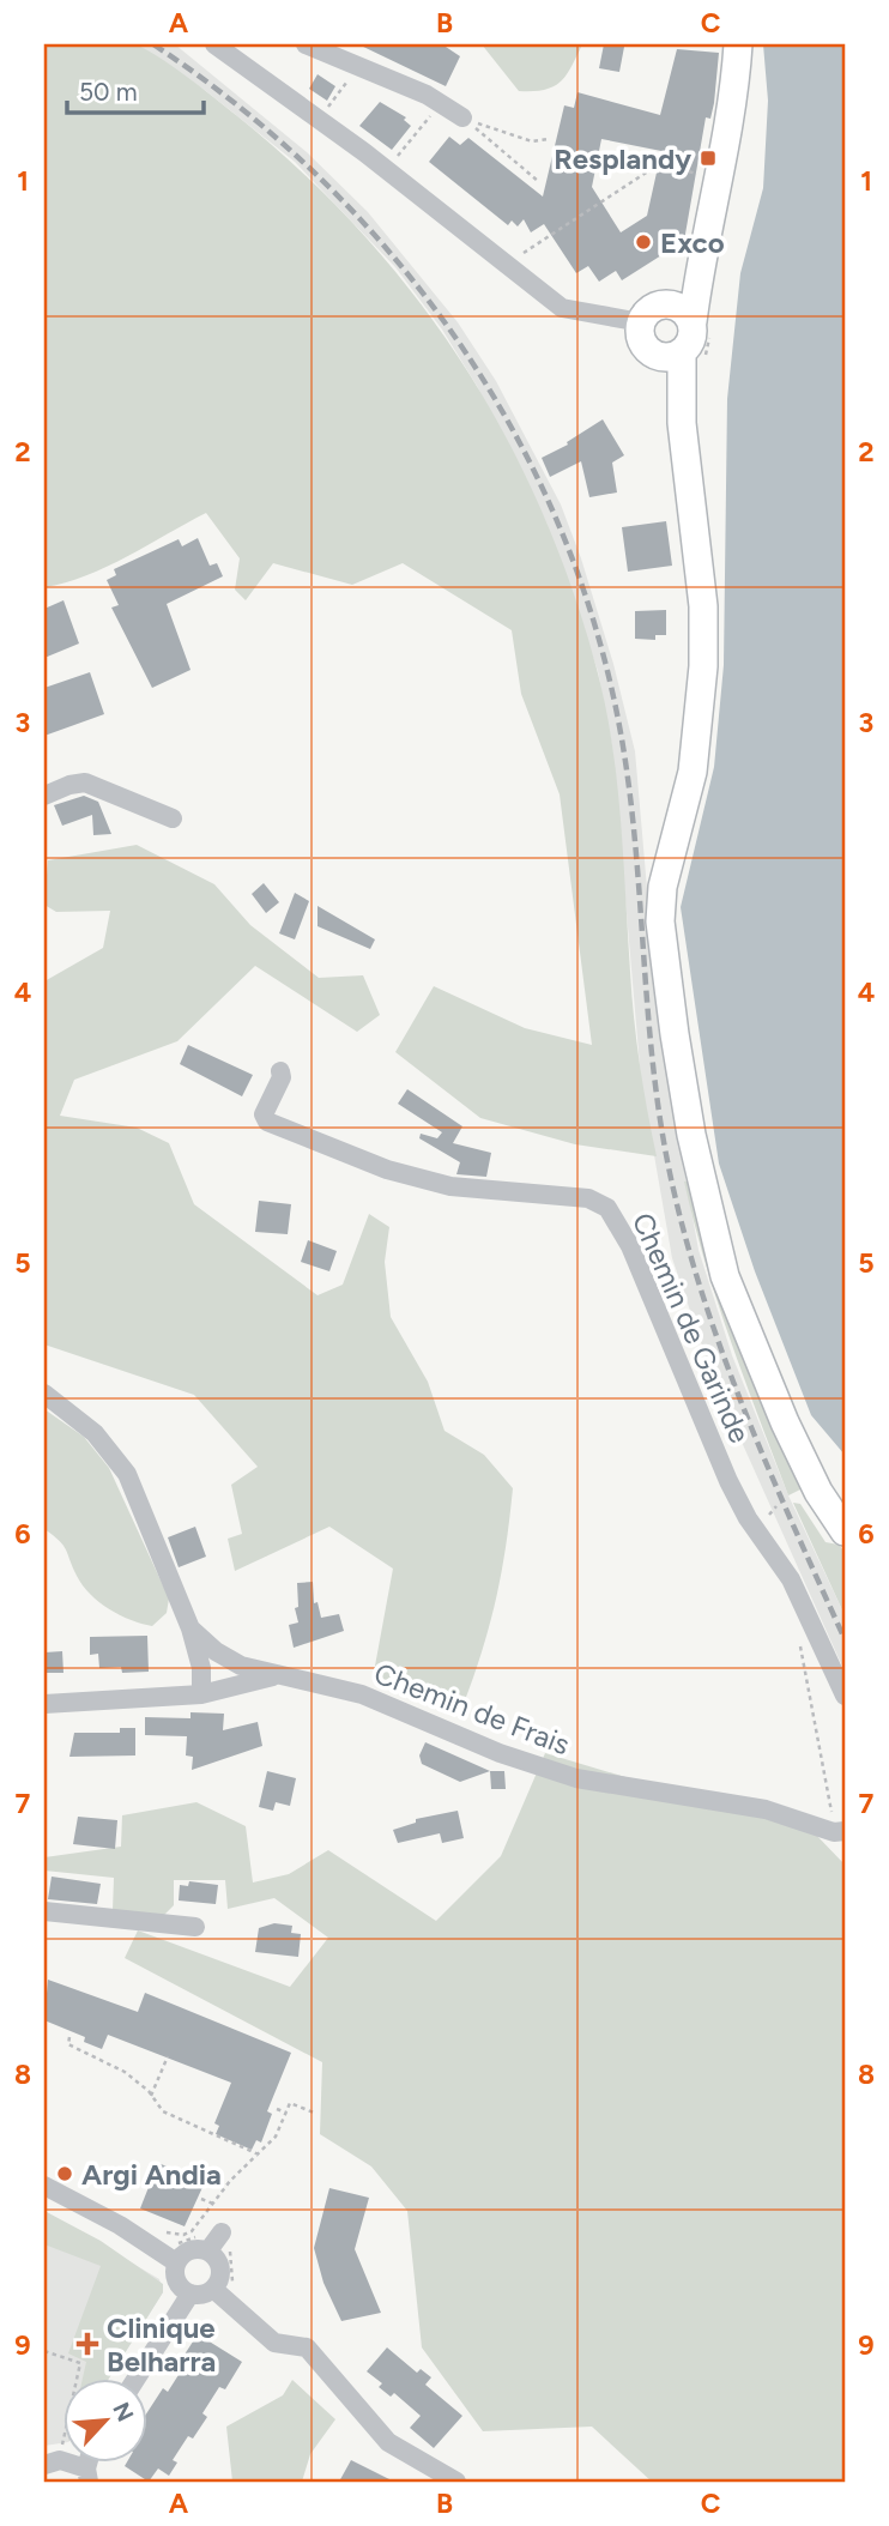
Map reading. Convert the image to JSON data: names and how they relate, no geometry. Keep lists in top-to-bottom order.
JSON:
{
  "streets": {
    "street": ["Chemin de Garinde", "Chemin de Frais"]
  },
  "places": {
    "transit": ["Resplandy"],
    "other": ["Exco", "Argi Andia"],
    "health": ["Clinique Belharra"]
  },
  "scale_bar": "50 m",
  "north": "top right",
  "grid": {
    "columns": ["A", "B", "C"],
    "rows": [
      "1",
      "2",
      "3",
      "4",
      "5",
      "6",
      "7",
      "8",
      "9"
    ]
  }
}
